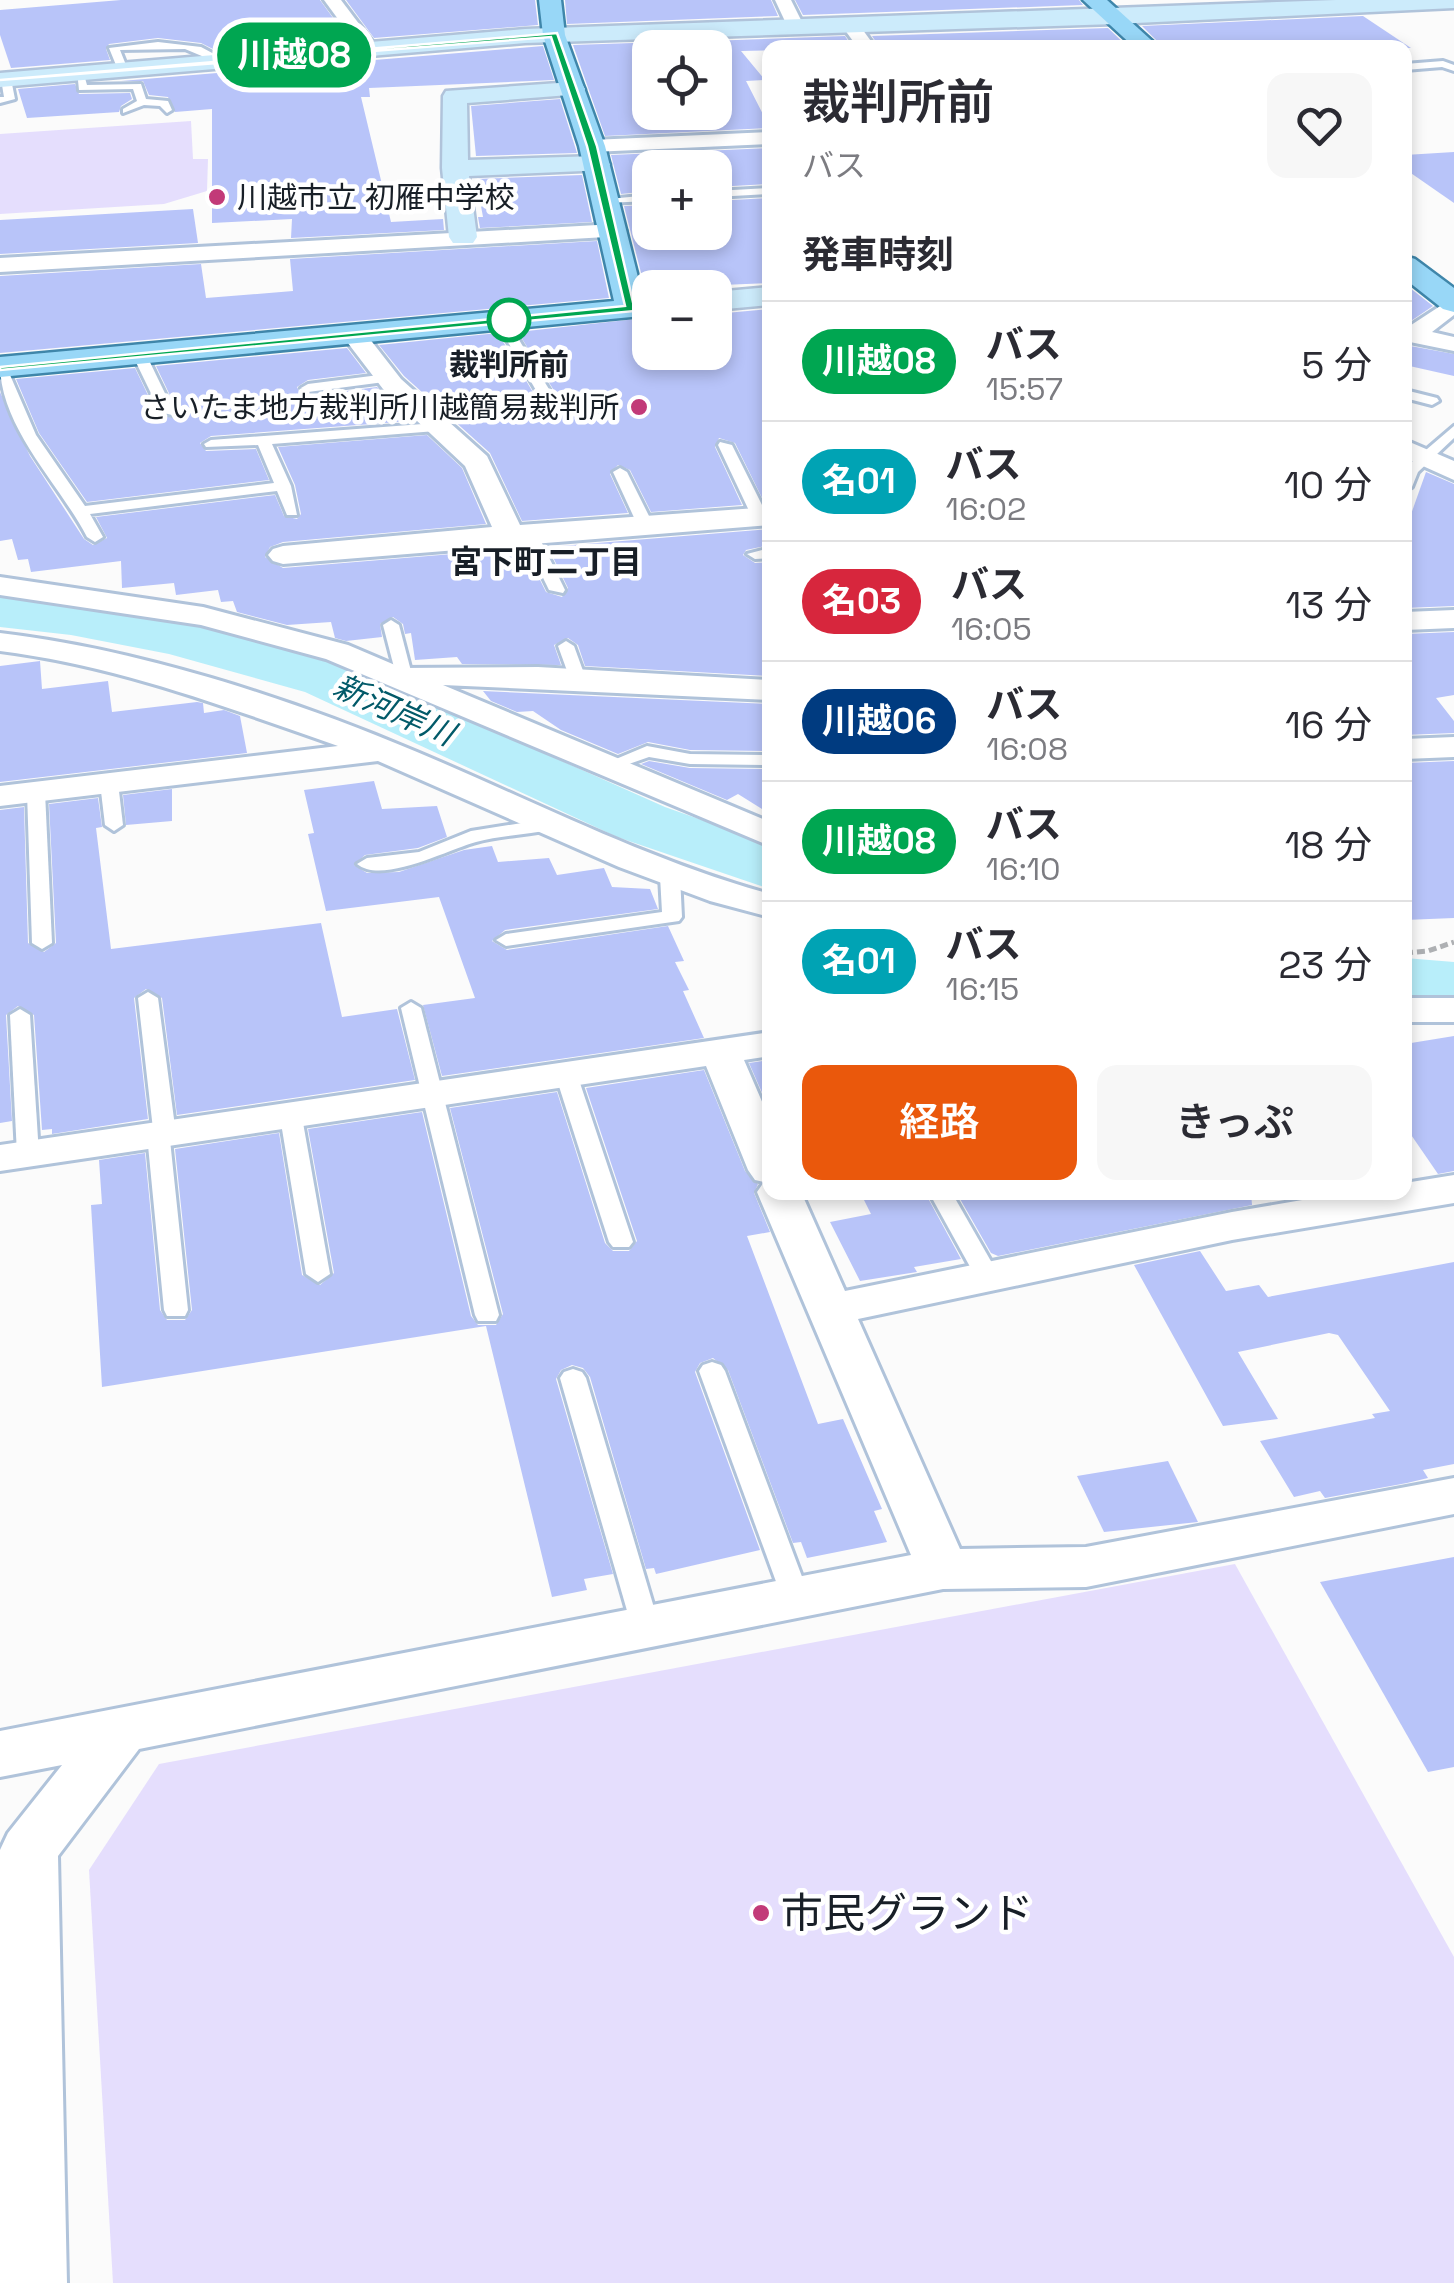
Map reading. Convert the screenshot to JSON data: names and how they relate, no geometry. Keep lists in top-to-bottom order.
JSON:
{
  "districts": ["宮下町二丁目"],
  "water": ["新河岸川"],
  "places": [
    "川越市立 初雁中学校",
    "裁判所前",
    "さいたま地方裁判所川越簡易裁判所",
    "市民グランド"
  ],
  "lines": ["bus line 川越08"],
  "page": {
    "on_map": "川越08",
    "map_buttons": ["+", "−"],
    "heading": [
      ["裁判所前", "バス"],
      "発車時刻"
    ],
    "list": [
      {
        "mark": "川越08",
        "name": "バス",
        "note": "15:57",
        "value": "5 分"
      },
      {
        "mark": "名01",
        "name": "バス",
        "note": "16:02",
        "value": "10 分"
      },
      {
        "mark": "名03",
        "name": "バス",
        "note": "16:05",
        "value": "13 分"
      },
      {
        "mark": "川越06",
        "name": "バス",
        "note": "16:08",
        "value": "16 分"
      },
      {
        "mark": "川越08",
        "name": "バス",
        "note": "16:10",
        "value": "18 分"
      },
      {
        "mark": "名01",
        "name": "バス",
        "note": "16:15",
        "value": "23 分"
      }
    ],
    "buttons": ["経路", "きっぷ"]
  }
}
